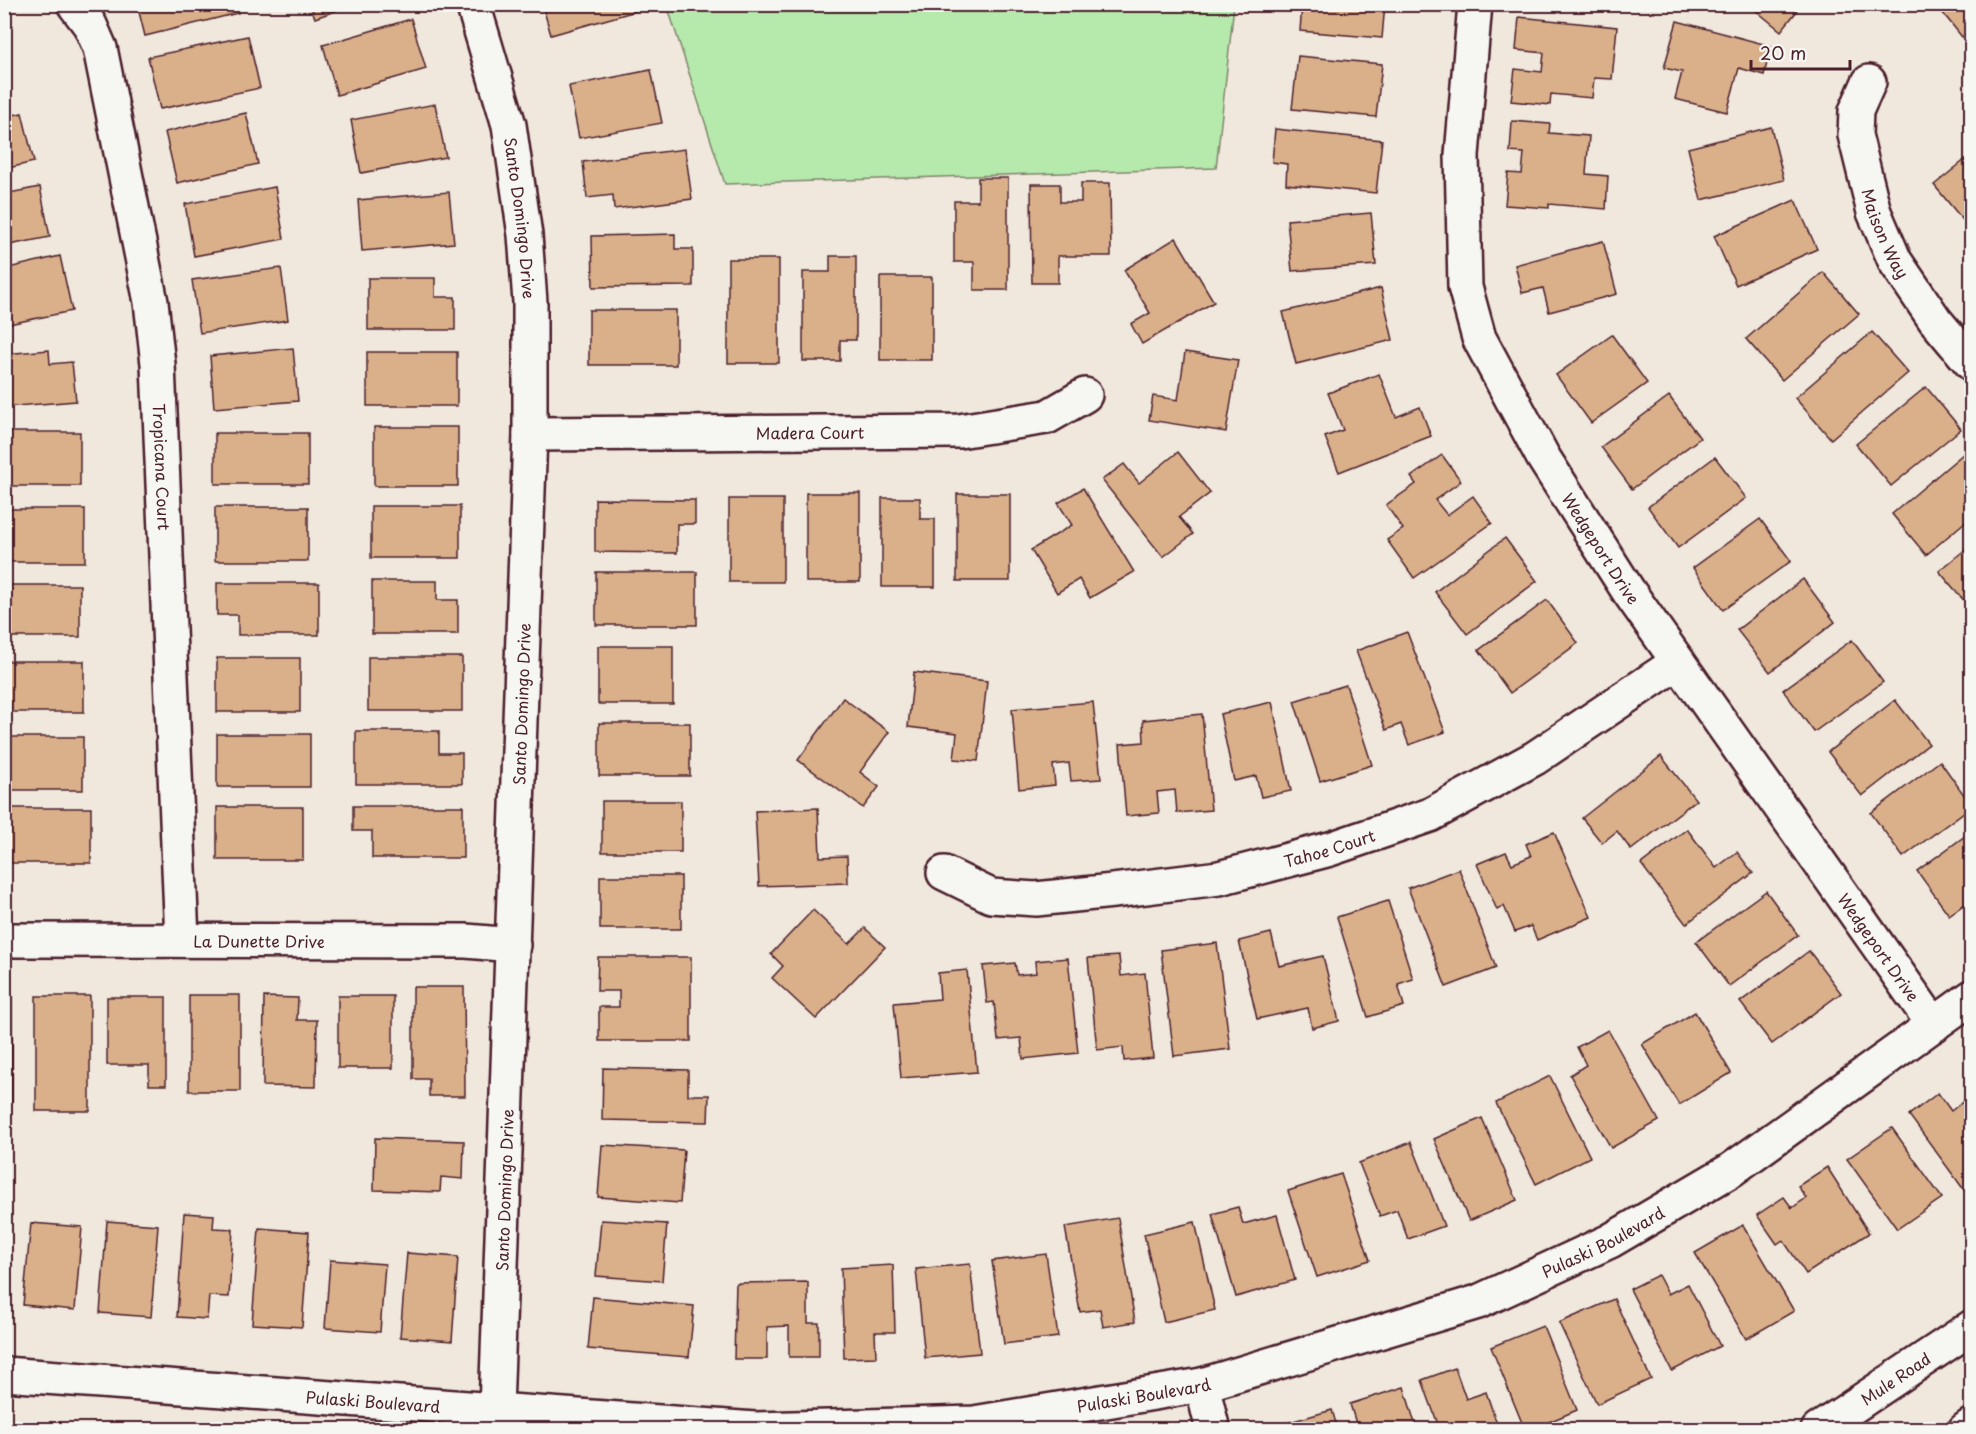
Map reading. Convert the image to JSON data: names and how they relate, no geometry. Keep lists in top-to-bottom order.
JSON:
{
  "streets": {
    "street": [
      "Santo Domingo Drive",
      "Maison Way",
      "Madera Court",
      "Tropicana Court",
      "Wedgeport Drive",
      "Tahoe Court",
      "La Dunette Drive",
      "Pulaski Boulevard",
      "Mule Road"
    ]
  },
  "crossings": [
    ["Santo Domingo Drive", "Madera Court"],
    ["Santo Domingo Drive", "La Dunette Drive"],
    ["Santo Domingo Drive", "Pulaski Boulevard"],
    ["Tropicana Court", "La Dunette Drive"],
    ["Wedgeport Drive", "Tahoe Court"],
    ["Wedgeport Drive", "Pulaski Boulevard"]
  ],
  "scale_bar": "20 m"
}
